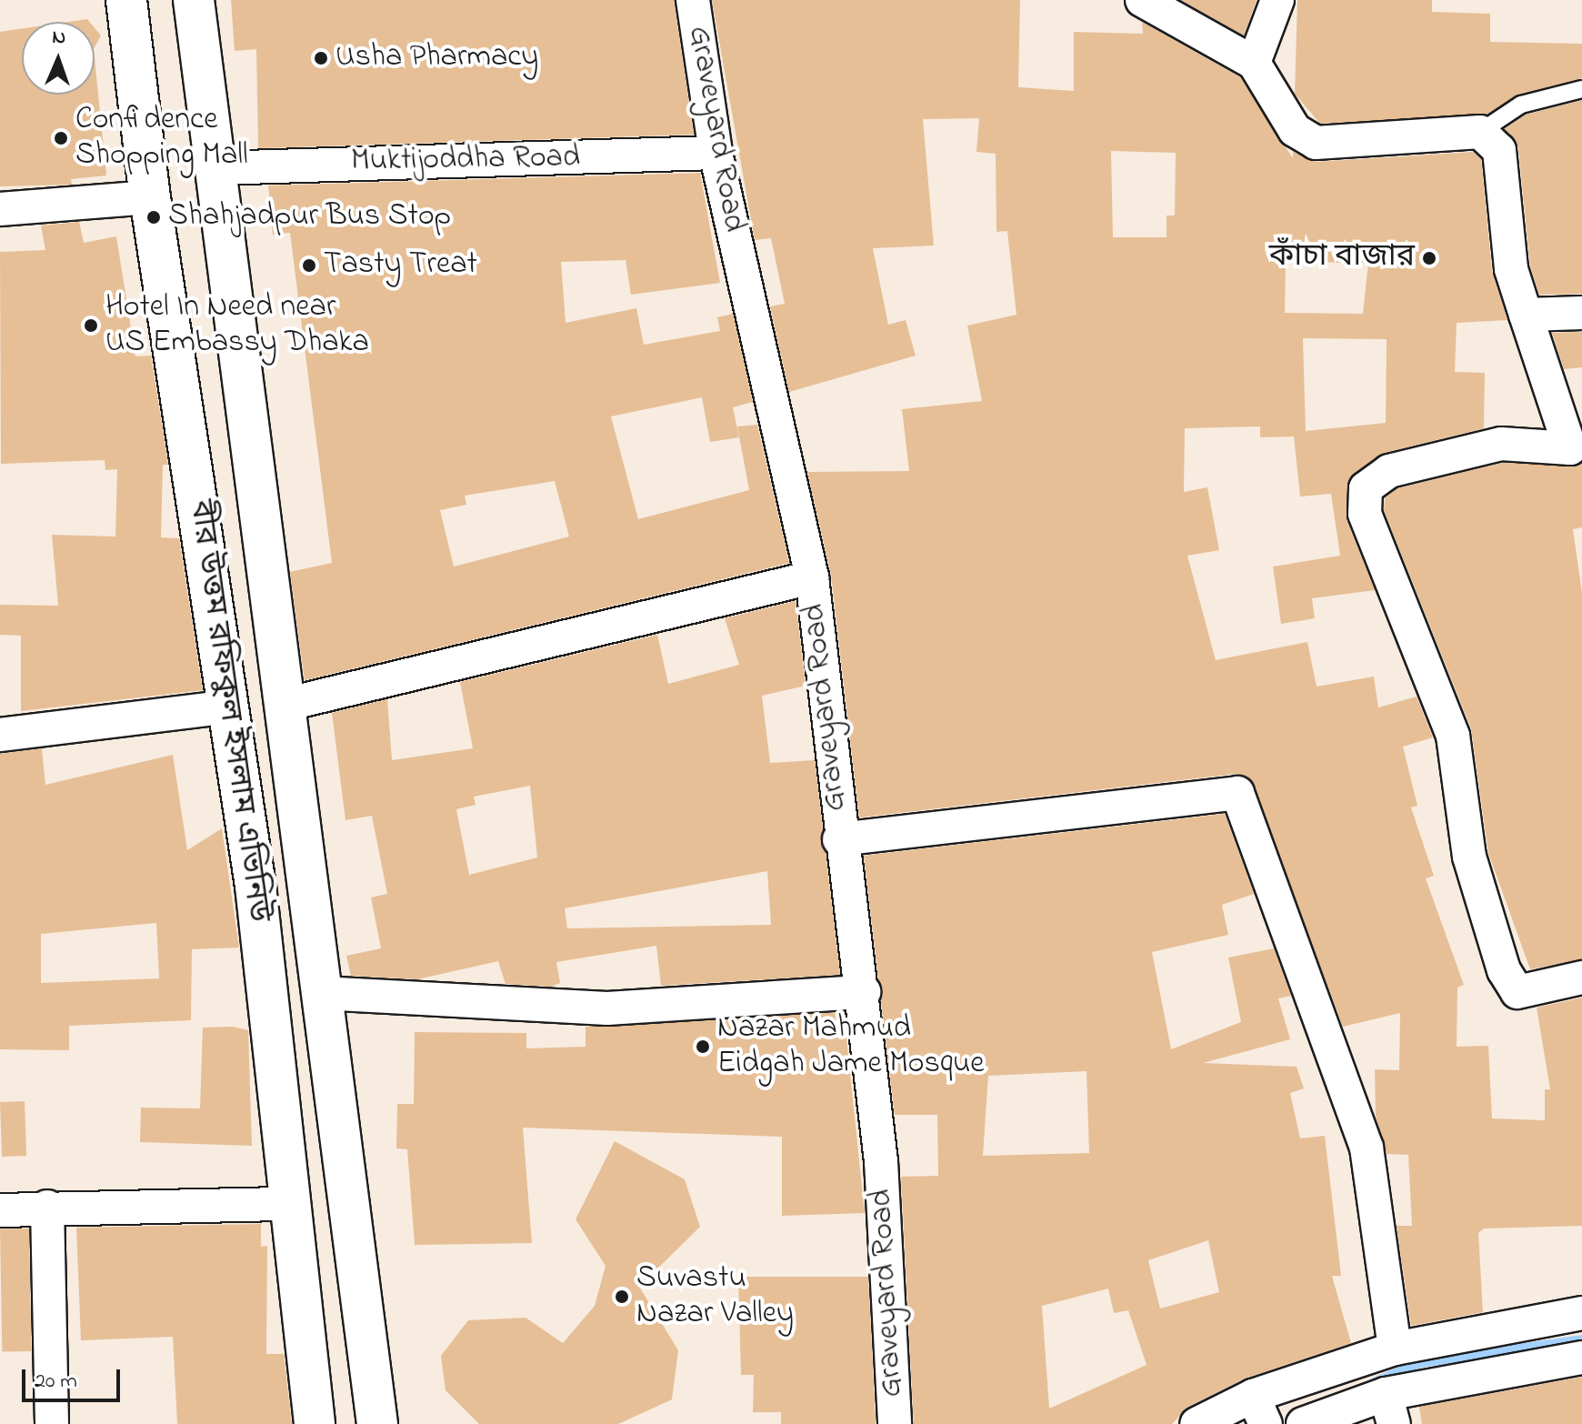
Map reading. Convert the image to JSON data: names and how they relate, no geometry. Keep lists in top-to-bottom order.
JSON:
{
  "streets": {
    "main road": ["বীর উত্তম রফিকুল ইসলাম এভিনিউ"],
    "street": ["Graveyard Road", "Muktijoddha Road"]
  },
  "crossings": [
    ["Graveyard Road", "Muktijoddha Road"],
    ["Muktijoddha Road", "বীর উত্তম রফিকুল ইসলাম এভিনিউ"]
  ],
  "places": [
    "Usha Pharmacy",
    "Confidence Shopping Mall",
    "Shahjadpur Bus Stop",
    "কাঁচা বাজার",
    "Tasty Treat",
    "Hotel In Need near US Embassy Dhaka",
    "Nazar Mahmud Eidgah Jame Mosque",
    "Suvastu Nazar Valley"
  ],
  "scale_bar": "20 m",
  "north": "top"
}
